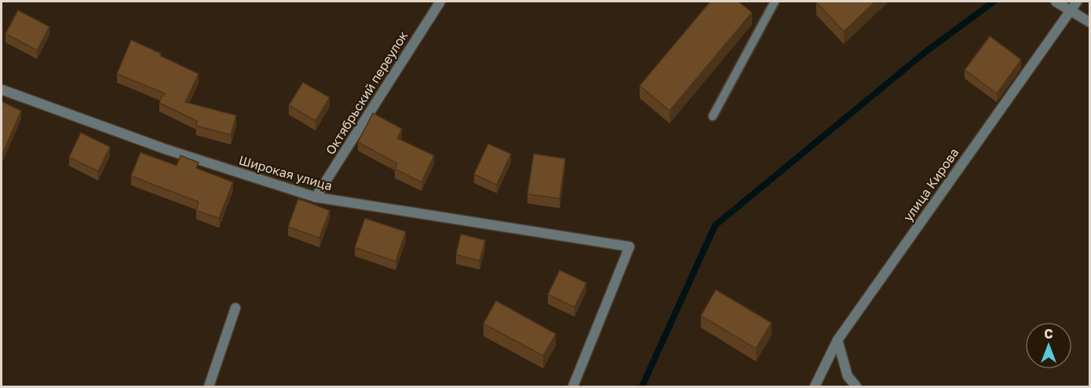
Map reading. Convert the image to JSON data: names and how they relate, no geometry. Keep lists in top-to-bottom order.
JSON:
{
  "streets": {
    "street": ["Октябрьский переулок", "Широкая улица", "улица Кирова"]
  },
  "crossings": [
    ["Октябрьский переулок", "Широкая улица"]
  ],
  "north": "top"
}
